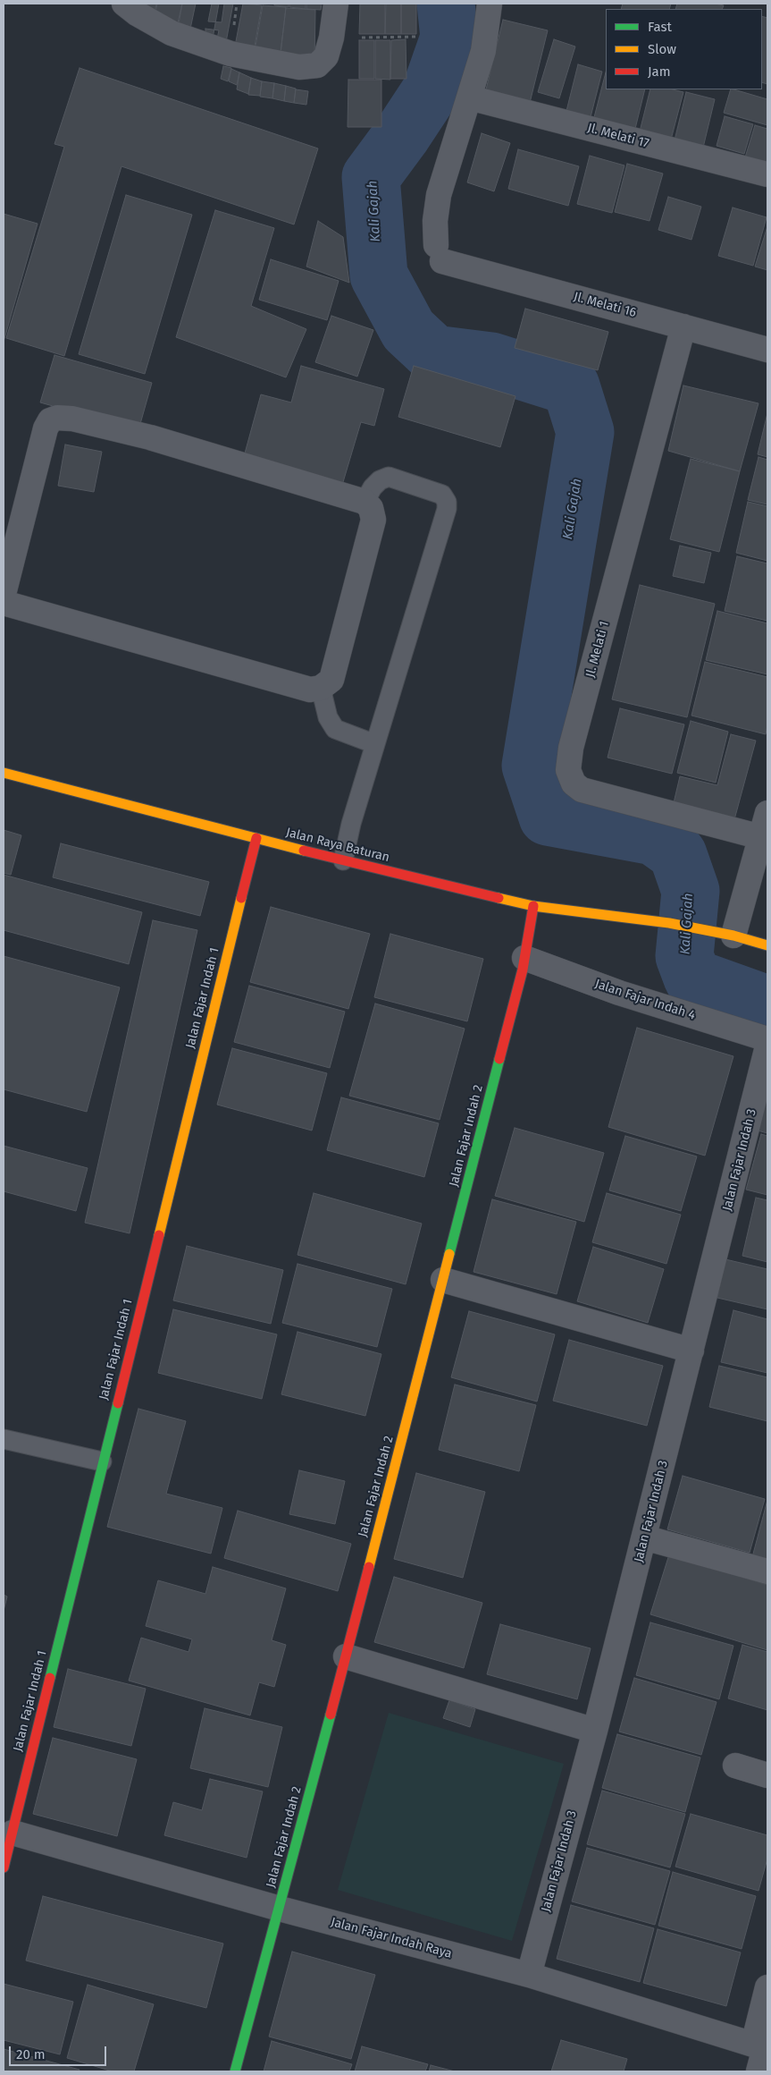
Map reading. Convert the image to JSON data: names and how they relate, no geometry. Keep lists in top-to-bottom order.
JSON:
{
  "streets": {
    "street": [
      "Jl. Melati 17",
      "Jl. Melati 16",
      "Jl. Melati 1",
      "Jalan Raya Baturan",
      "Jalan Fajar Indah 1",
      "Jalan Fajar Indah 4",
      "Jalan Fajar Indah 2",
      "Jalan Fajar Indah 3",
      "Jalan Fajar Indah Raya"
    ]
  },
  "crossings": [
    ["Jl. Melati 17", "Jl. Melati 16"],
    ["Jl. Melati 16", "Jl. Melati 1"],
    ["Jalan Raya Baturan", "Jalan Fajar Indah 1"],
    ["Jalan Raya Baturan", "Jalan Fajar Indah 2"],
    ["Jalan Fajar Indah 1", "Jalan Fajar Indah Raya"],
    ["Jalan Fajar Indah 4", "Jalan Fajar Indah 2"],
    ["Jalan Fajar Indah 2", "Jalan Fajar Indah Raya"],
    ["Jalan Fajar Indah 3", "Jalan Fajar Indah Raya"]
  ],
  "water": ["Kali Gajah"],
  "legend": ["Fast", "Slow", "Jam"],
  "scale_bar": "20 m"
}
